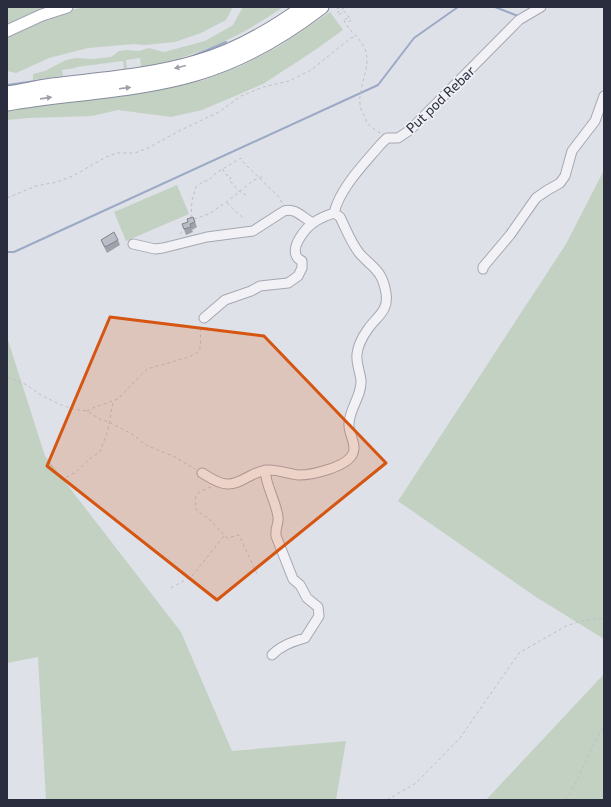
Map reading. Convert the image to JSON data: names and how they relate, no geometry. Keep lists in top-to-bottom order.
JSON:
{
  "streets": {
    "street": ["Put pod Rebar"]
  }
}
